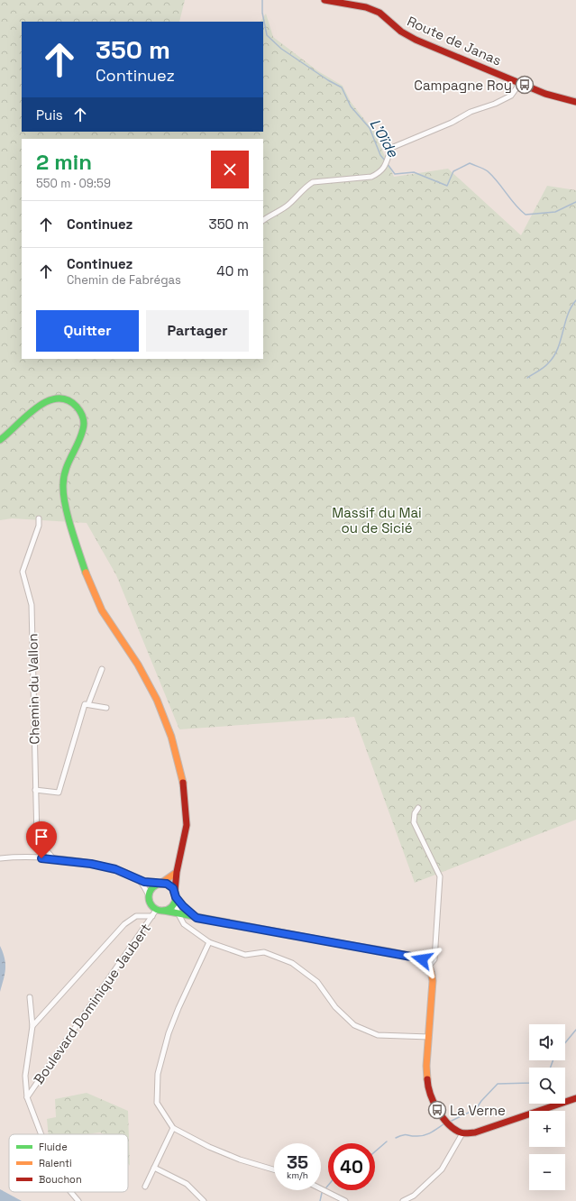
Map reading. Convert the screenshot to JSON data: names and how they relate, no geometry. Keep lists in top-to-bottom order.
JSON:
{
  "streets": {
    "street": ["Route de Janas", "Chemin du Vallon", "Boulevard Dominique Jaubert"]
  },
  "water": ["L'Oïde"],
  "parks": ["Massif du Mai ou de Sicié"],
  "places": {
    "bus stop": ["Campagne Roy", "La Verne"]
  },
  "legend": ["Fluide", "Ralenti", "Bouchon"],
  "page": {
    "turn": ["350 m", "Continuez"],
    "then": "Puis",
    "heading": ["2 min", "550 m · 09:59"],
    "list": [
      {
        "name": "Continuez",
        "value": "350 m"
      },
      {
        "name": "Continuez",
        "note": "Chemin de Fabrégas",
        "value": "40 m"
      }
    ],
    "buttons": ["Quitter", "Partager"],
    "map_buttons": ["+", "−"],
    "speed": "35 km/h",
    "limit": "40"
  }
}
